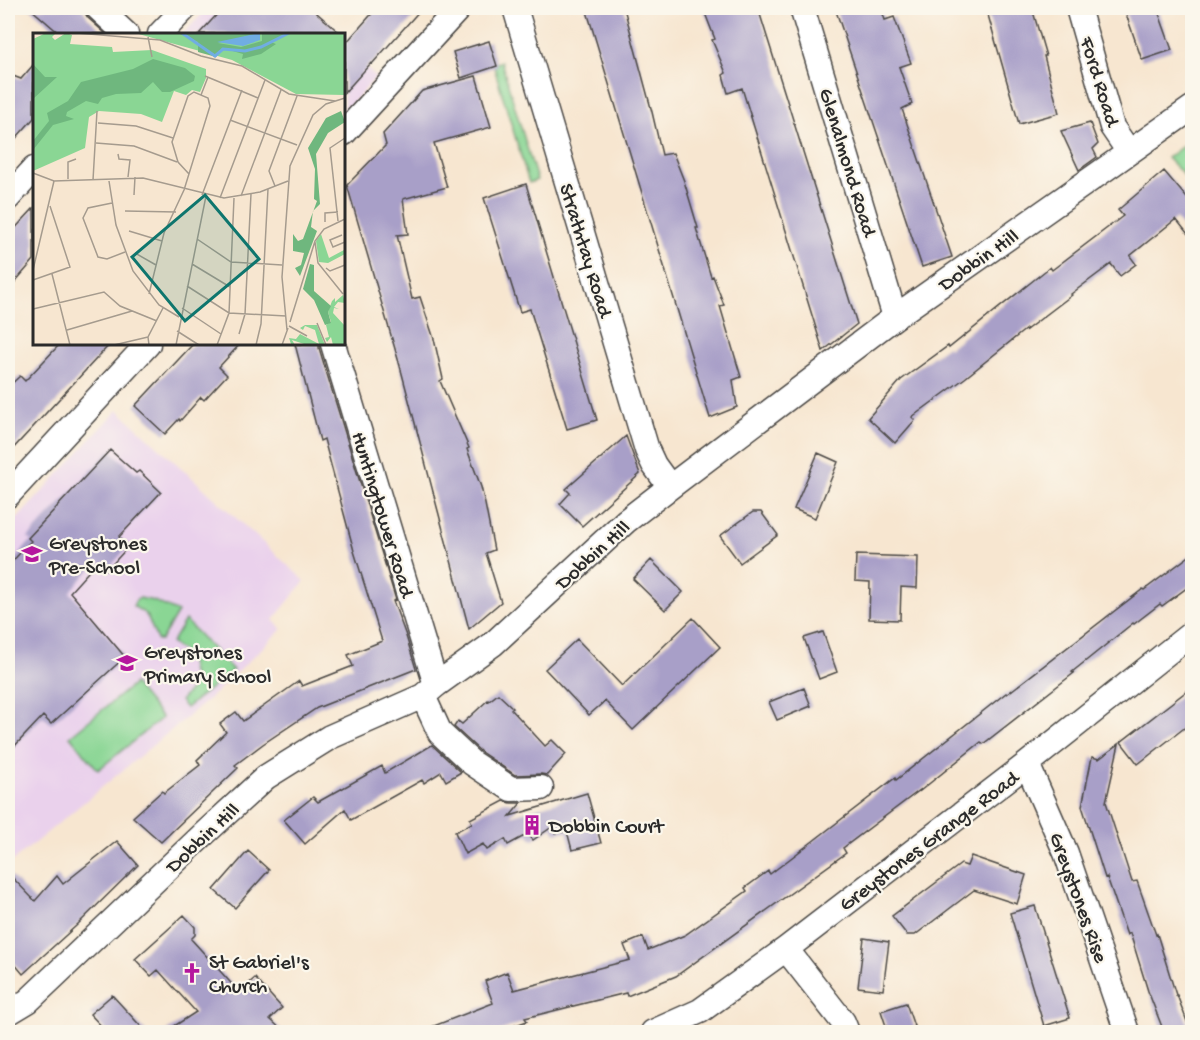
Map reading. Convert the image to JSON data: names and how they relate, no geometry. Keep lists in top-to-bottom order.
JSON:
{
  "streets": {
    "street": [
      "Ford Road",
      "Glenalmond Road",
      "Strathtay Road",
      "Dobbin Hill",
      "Huntingtower Road",
      "Greystones Grange Road",
      "Greystones Rise"
    ]
  },
  "crossings": [
    ["Ford Road", "Dobbin Hill"],
    ["Glenalmond Road", "Dobbin Hill"],
    ["Strathtay Road", "Dobbin Hill"],
    ["Dobbin Hill", "Huntingtower Road"],
    ["Greystones Grange Road", "Greystones Rise"]
  ],
  "places": {
    "school or university": ["Greystones Pre-School", "Greystones Primary School"],
    "building": ["Dobbin Court"],
    "church": ["St Gabriel's Church"]
  }
}
